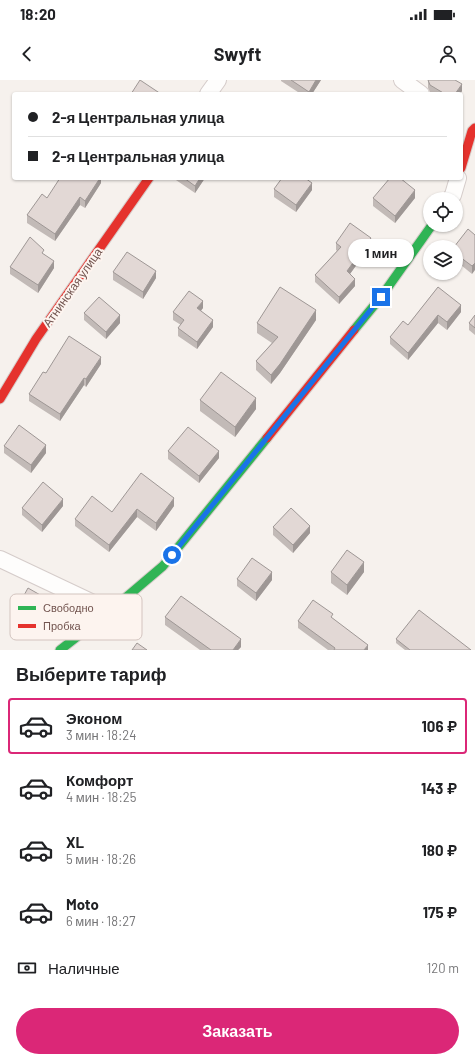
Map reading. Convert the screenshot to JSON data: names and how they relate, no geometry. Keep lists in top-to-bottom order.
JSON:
{
  "streets": {
    "street": ["Атнинская улица"]
  },
  "legend": ["Свободно", "Пробка"],
  "page": {
    "status": "18:20",
    "header": "Swyft",
    "banner": ["2-я Центральная улица", "2-я Центральная улица"],
    "bubble": "1 мин",
    "heading": "Выберите тариф",
    "list": [
      {
        "name": "Эконом",
        "note": "3 мин · 18:24",
        "value": "106 ₽"
      },
      {
        "name": "Комфорт",
        "note": "4 мин · 18:25",
        "value": "143 ₽"
      },
      {
        "name": "XL",
        "note": "5 мин · 18:26",
        "value": "180 ₽"
      },
      {
        "name": "Moto",
        "note": "6 мин · 18:27",
        "value": "175 ₽"
      }
    ],
    "pay": ["Наличные", "120 m"],
    "buttons": "Заказать"
  }
}
